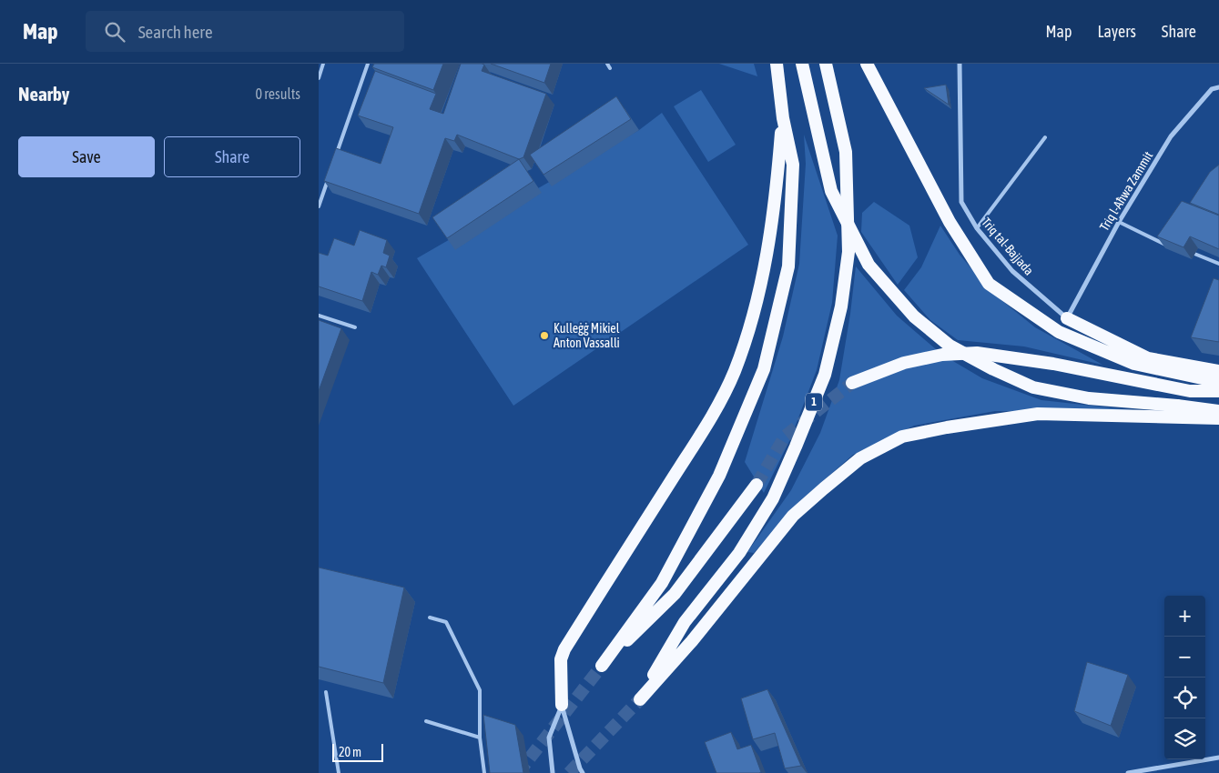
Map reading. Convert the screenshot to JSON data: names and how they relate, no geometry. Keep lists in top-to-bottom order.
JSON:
{
  "streets": {
    "highway": ["1"],
    "street": ["Triq l-Aħwa Zammit", "Triq tal-Bajjada"]
  },
  "crossings": [
    ["Triq l-Aħwa Zammit", "Triq tal-Bajjada"]
  ],
  "places": ["Kulleġġ Mikiel Anton Vassalli"],
  "scale_bar": "20 m",
  "page": {
    "header": "Map",
    "search": "Search here",
    "nav": ["Map", "Layers", "Share"],
    "heading": ["Nearby", "0 results"],
    "buttons": ["Save", "Share"],
    "map_buttons": ["+", "−"],
    "scale": "20 m"
  }
}
